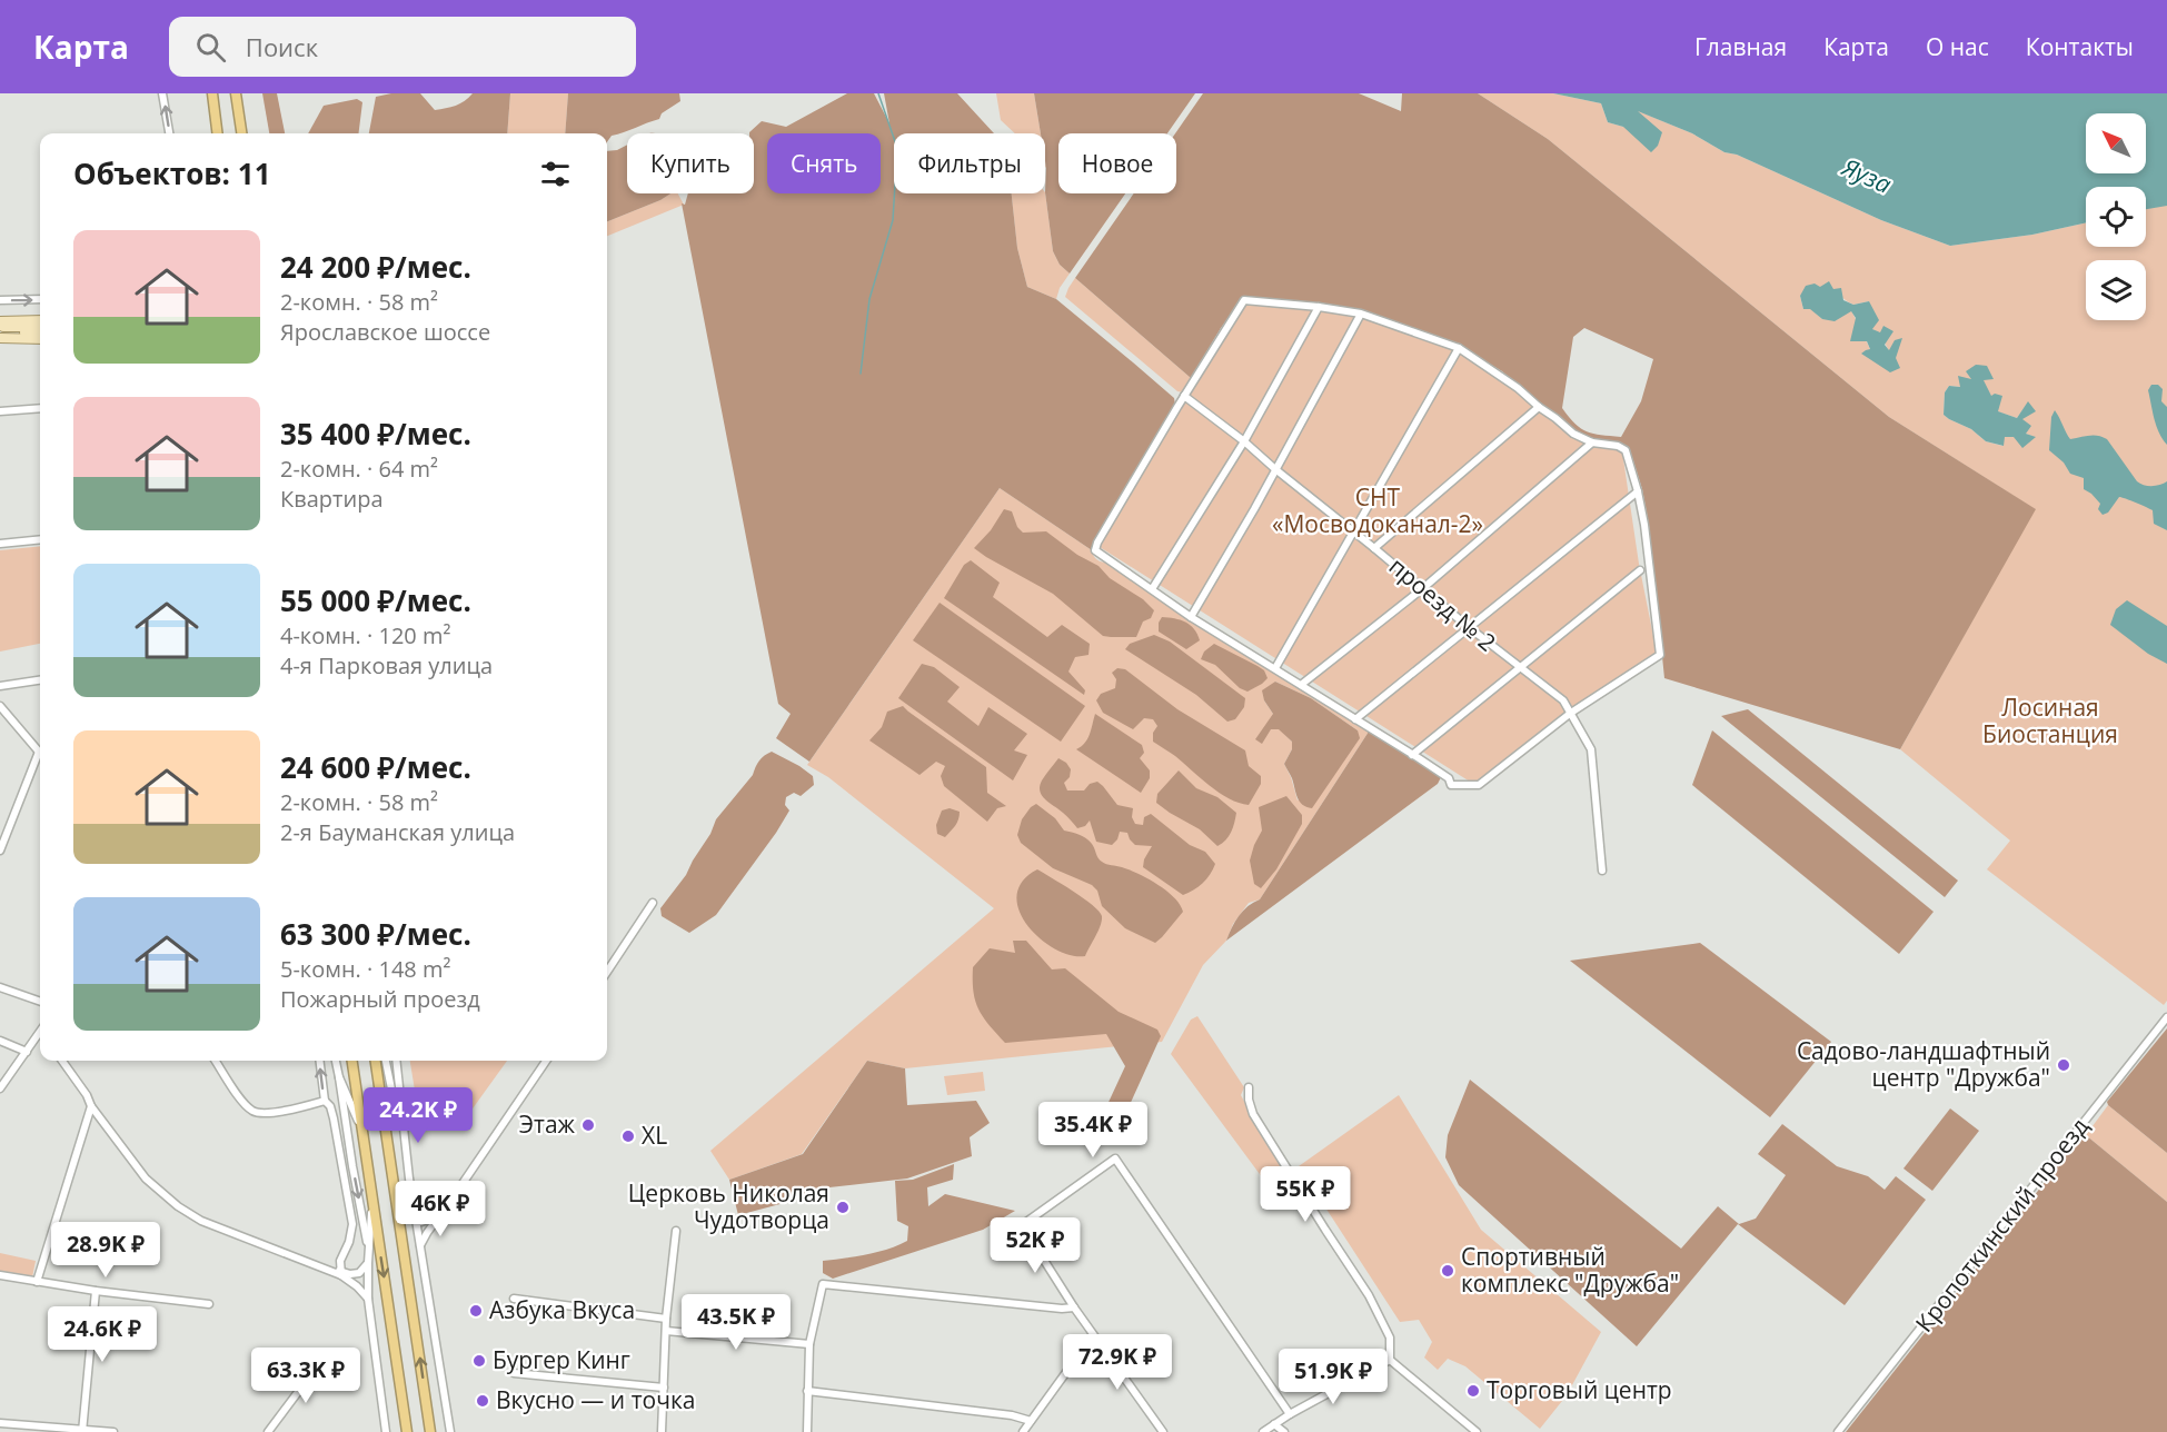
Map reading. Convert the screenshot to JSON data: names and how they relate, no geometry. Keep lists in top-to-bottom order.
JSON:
{
  "streets": {
    "street": ["проезд № 2", "Кропоткинский проезд"]
  },
  "water": ["Яуза"],
  "parks": ["СНТ «Мосводоканал-2»", "Лосиная Биостанция"],
  "places": [
    "Садово-ландшафтный центр \"Дружба\"",
    "Этаж",
    "XL",
    "Церковь Николая Чудотворца",
    "Спортивный комплекс \"Дружба\"",
    "Азбука Вкуса",
    "Бургер Кинг",
    "Торговый центр",
    "Вкусно — и точка"
  ],
  "north": "top left",
  "page": {
    "header": "Карта",
    "search": "Поиск",
    "nav": [
      "Главная",
      "Карта",
      "О нас",
      "Контакты"
    ],
    "chip": [
      "Купить",
      "Снять",
      "Фильтры",
      "Новое"
    ],
    "heading": "Объектов: 11",
    "list": [
      {
        "name": "24 200 ₽/мес.",
        "note": "2-комн. · 58 m² · Ярославское шоссе"
      },
      {
        "name": "35 400 ₽/мес.",
        "note": "2-комн. · 64 m² · Квартира"
      },
      {
        "name": "55 000 ₽/мес.",
        "note": "4-комн. · 120 m² · 4-я Парковая улица"
      },
      {
        "name": "24 600 ₽/мес.",
        "note": "2-комн. · 58 m² · 2-я Бауманская улица"
      },
      {
        "name": "63 300 ₽/мес.",
        "note": "5-комн. · 148 m² · Пожарный проезд"
      }
    ],
    "price": [
      "24.2K ₽",
      "35.4K ₽",
      "55K ₽",
      "46K ₽",
      "52K ₽",
      "28.9K ₽",
      "43.5K ₽",
      "24.6K ₽",
      "72.9K ₽",
      "63.3K ₽",
      "51.9K ₽"
    ]
  }
}
